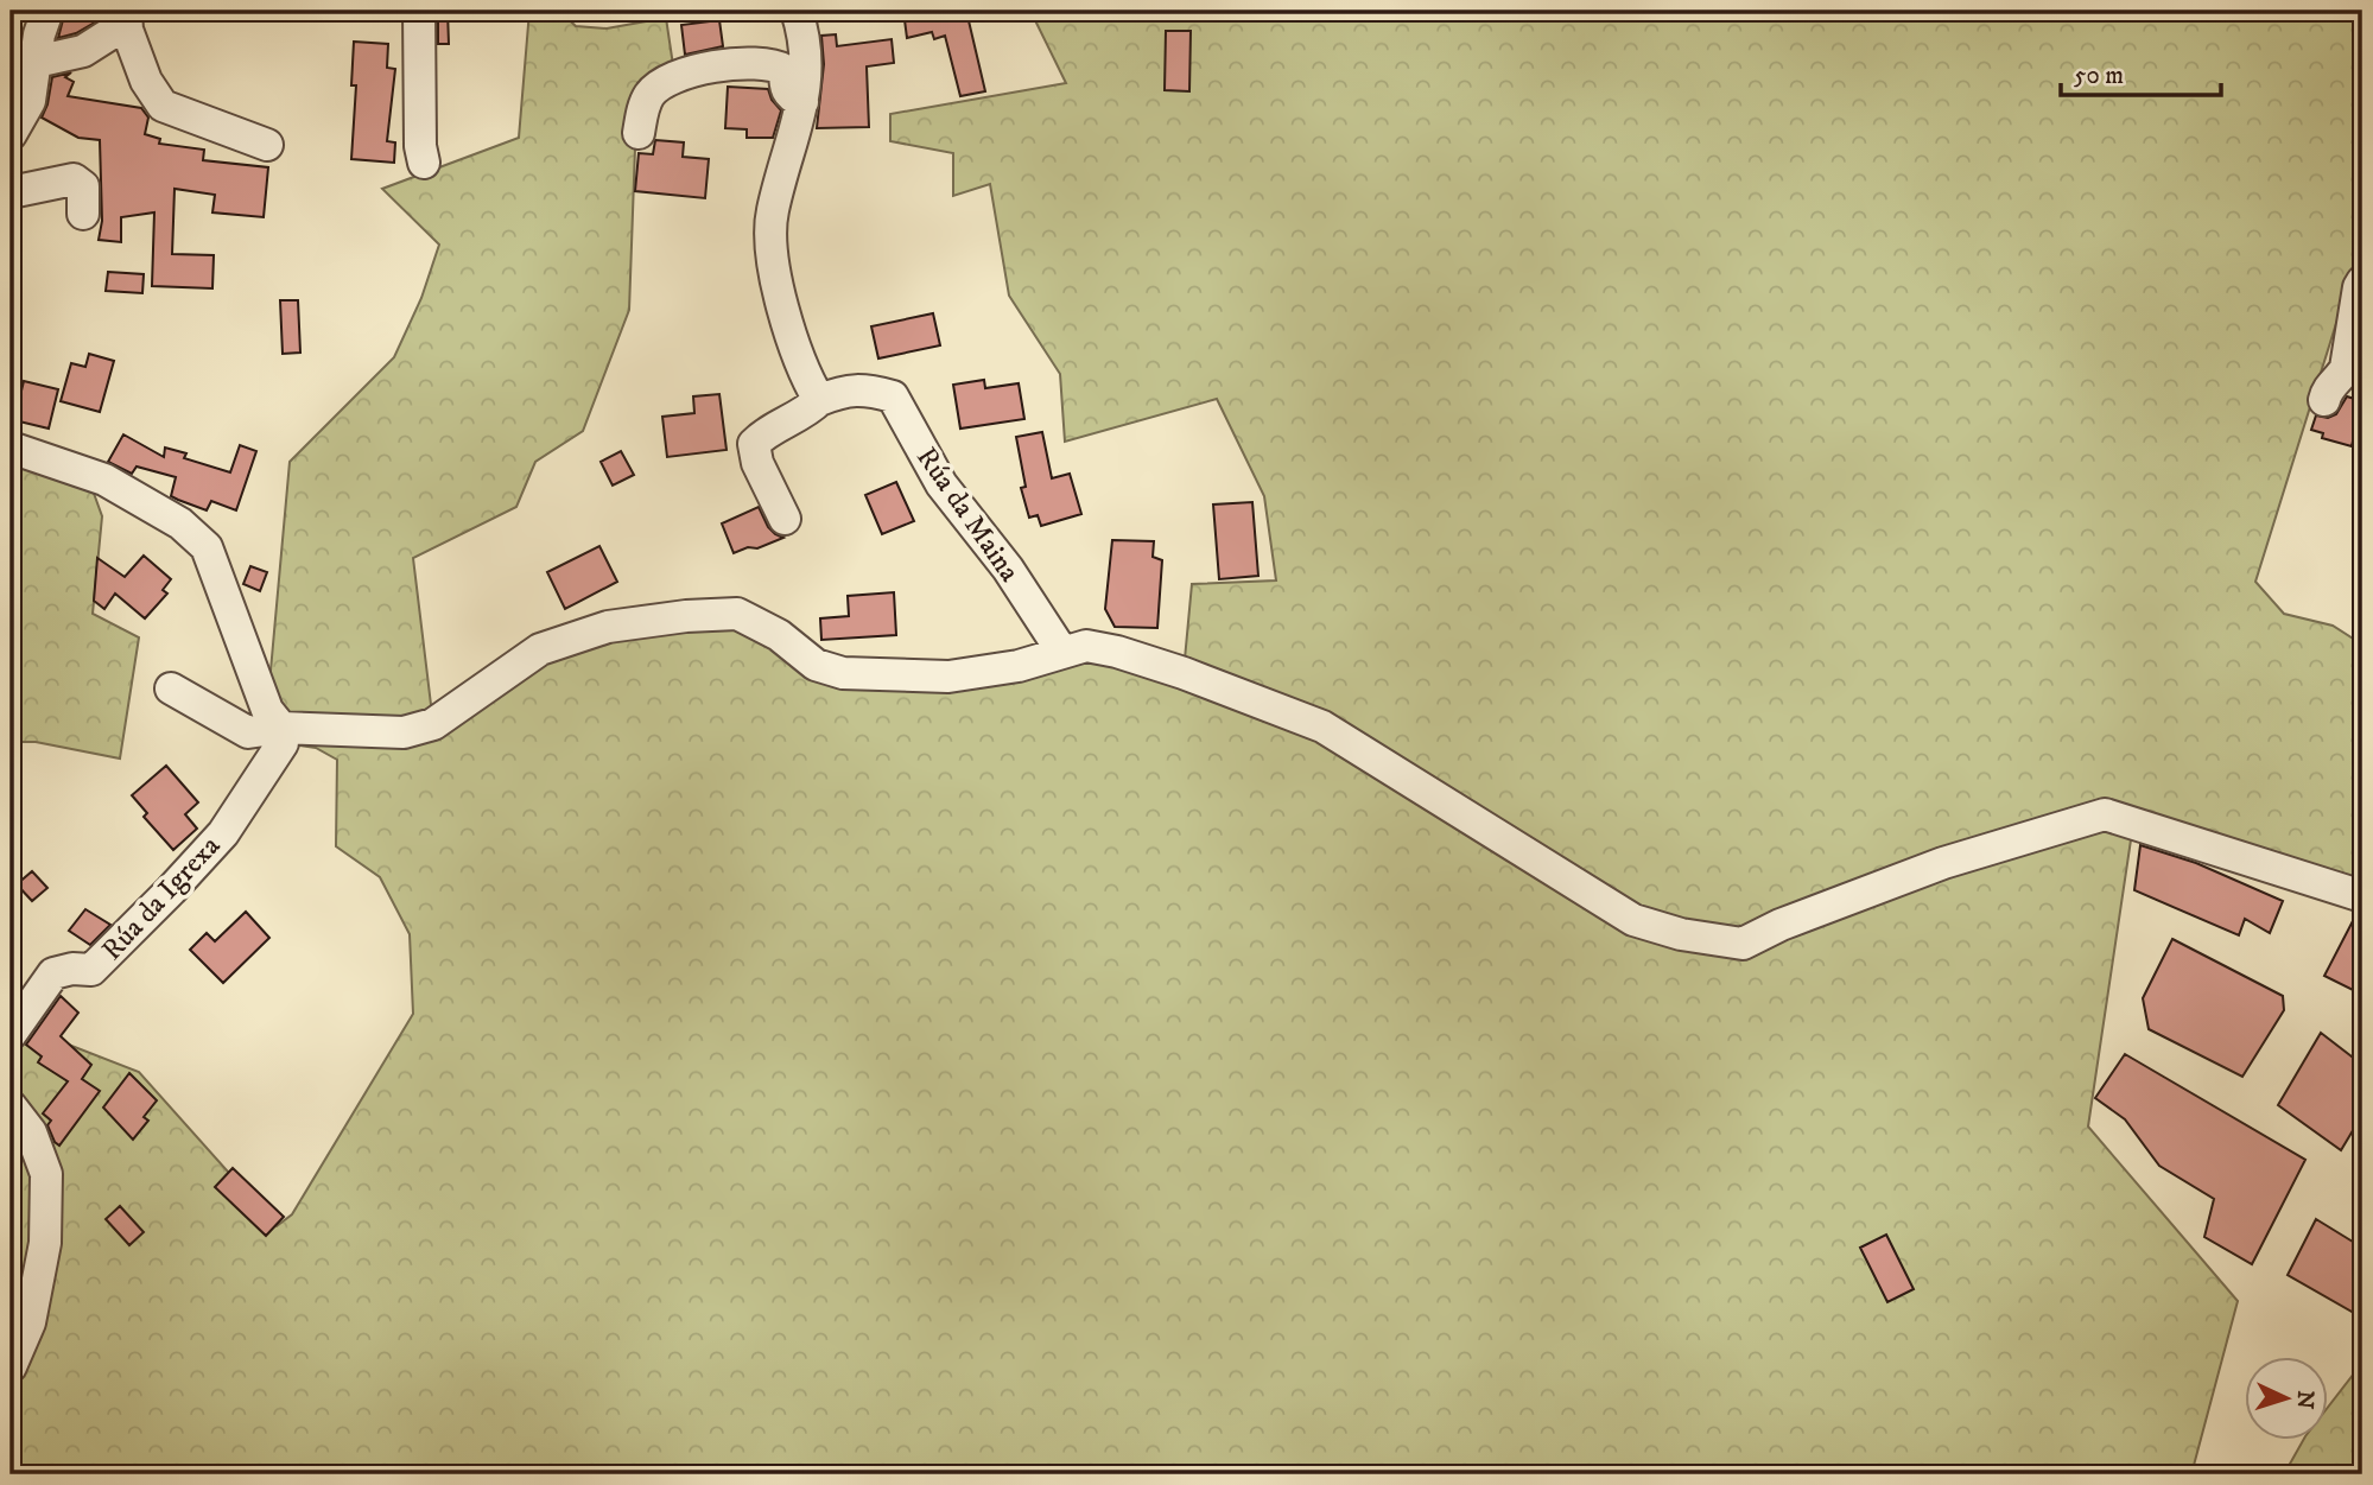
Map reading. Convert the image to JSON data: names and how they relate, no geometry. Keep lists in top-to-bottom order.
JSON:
{
  "streets": {
    "street": ["Rúa da Maina", "Rúa da Igrexa"]
  },
  "scale_bar": "50 m",
  "north": "right"
}
